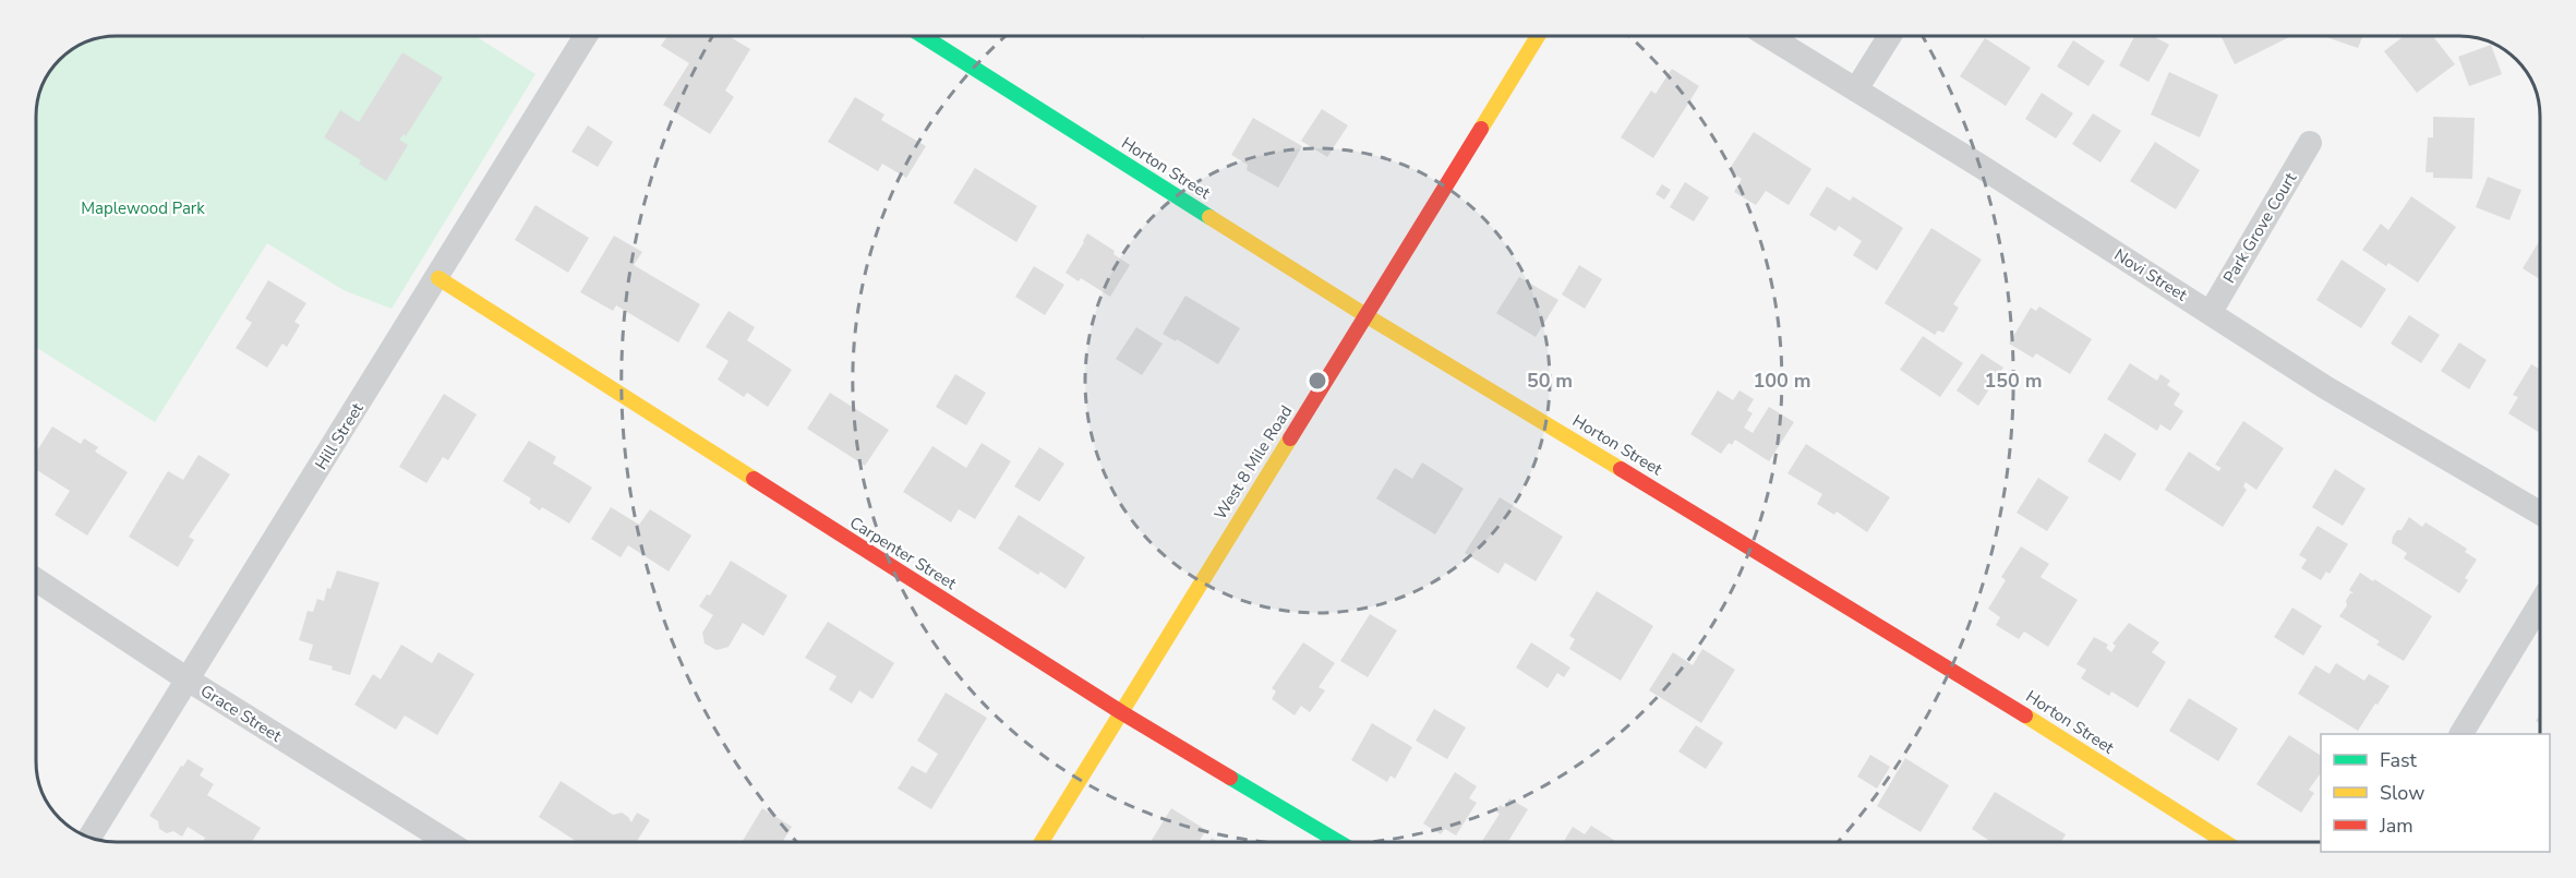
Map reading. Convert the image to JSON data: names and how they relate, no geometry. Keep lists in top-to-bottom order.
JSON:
{
  "streets": {
    "street": [
      "Horton Street",
      "Park Grove Court",
      "Novi Street",
      "Hill Street",
      "West 8 Mile Road",
      "Carpenter Street",
      "Grace Street"
    ]
  },
  "crossings": [
    ["Horton Street", "West 8 Mile Road"],
    ["Park Grove Court", "Novi Street"],
    ["Hill Street", "Carpenter Street"],
    ["Hill Street", "Grace Street"],
    ["West 8 Mile Road", "Carpenter Street"]
  ],
  "parks": ["Maplewood Park"],
  "legend": ["Fast", "Slow", "Jam"],
  "rings": ["50 m", "100 m", "150 m"]
}
